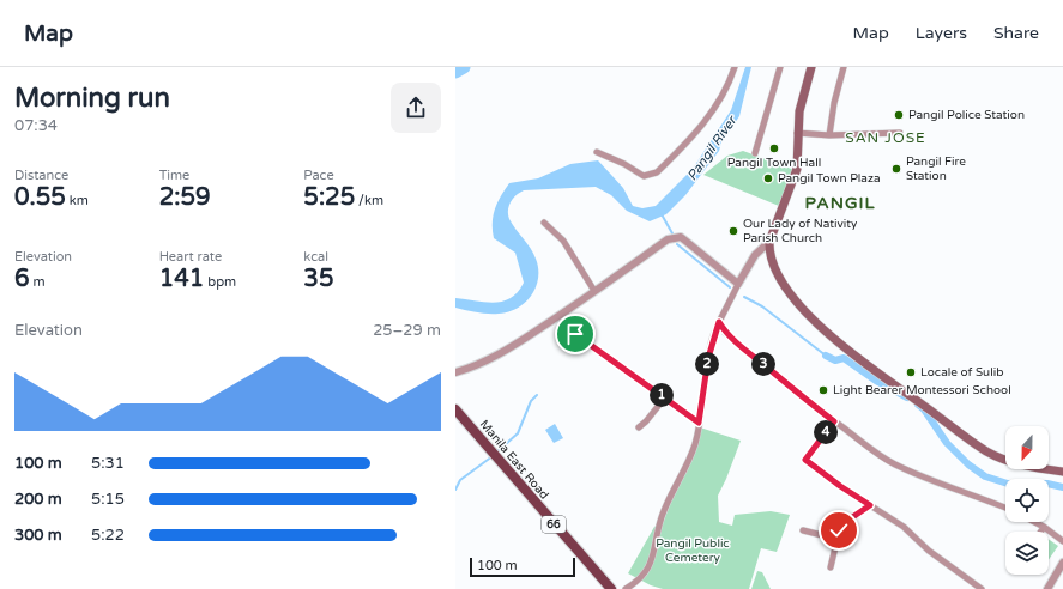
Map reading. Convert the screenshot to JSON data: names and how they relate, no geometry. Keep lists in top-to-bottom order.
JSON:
{
  "streets": {
    "main road": ["Manila East Road", "66"]
  },
  "districts": ["SAN JOSE", "PANGIL"],
  "water": ["Pangil River"],
  "parks": ["Pangil Public Cemetery"],
  "places": [
    "Pangil Police Station",
    "Pangil Town Hall",
    "Pangil Fire Station",
    "Pangil Town Plaza",
    "Our Lady of Nativity Parish Church",
    "Locale of Sulib",
    "Light Bearer Montessori School"
  ],
  "scale_bar": "100 m",
  "north": "bottom",
  "page": {
    "header": "Map",
    "nav": ["Map", "Layers", "Share"],
    "heading": ["Morning run", "07:34"],
    "stats": [
      ["Distance", "0.55 km"],
      ["Time", "2:59"],
      ["Pace", "5:25 /km"],
      ["Elevation", "6 m"],
      ["Heart rate", "141 bpm"],
      ["kcal", "35"]
    ],
    "chart": ["Elevation", "25–29 m"],
    "pins": [
      "2",
      "3",
      "1",
      "4"
    ],
    "list": [
      {
        "name": "100 m",
        "note": "5:31"
      },
      {
        "name": "200 m",
        "note": "5:15"
      },
      {
        "name": "300 m",
        "note": "5:22"
      }
    ],
    "scale": "100 m"
  }
}
